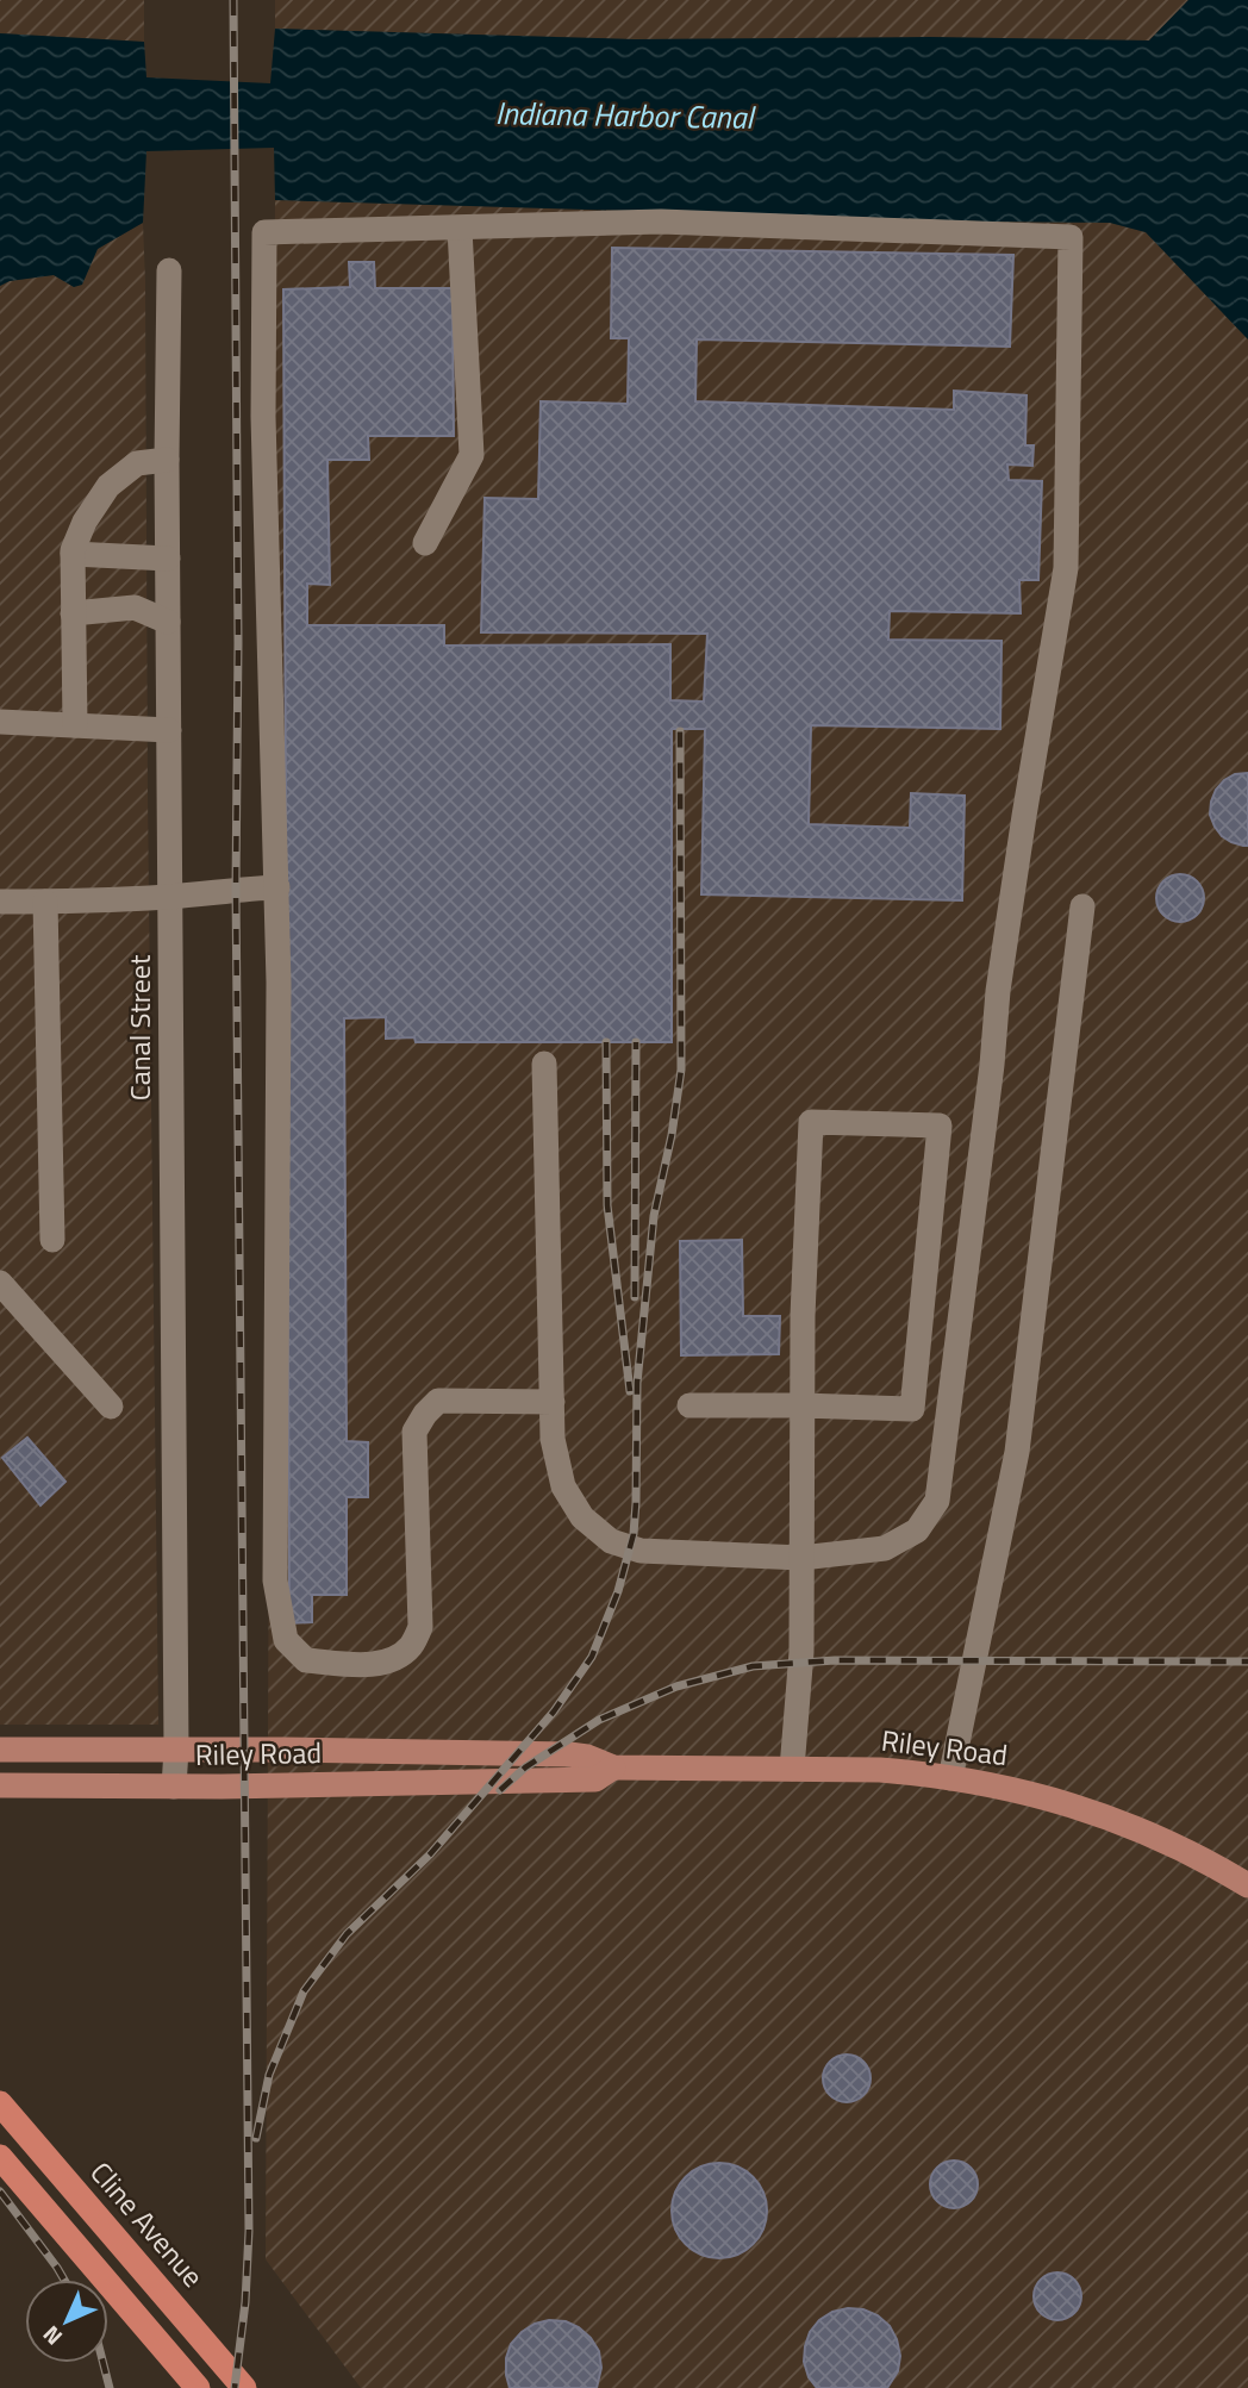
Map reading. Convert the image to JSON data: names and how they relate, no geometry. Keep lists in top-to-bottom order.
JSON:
{
  "streets": {
    "highway": ["Cline Avenue"],
    "main road": ["Riley Road"],
    "street": ["Canal Street"]
  },
  "crossings": [
    ["Canal Street", "Riley Road"]
  ],
  "water": ["Indiana Harbor Canal"],
  "north": "bottom left"
}
